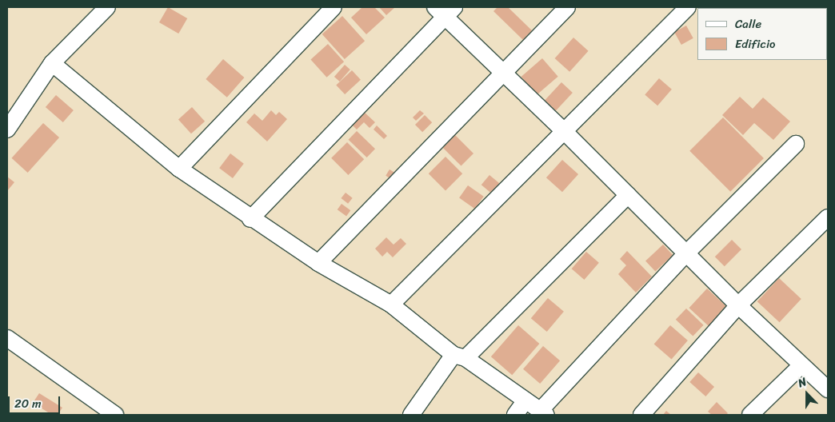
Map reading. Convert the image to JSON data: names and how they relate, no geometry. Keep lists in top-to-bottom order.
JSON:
{
  "legend": ["Calle", "Edificio"],
  "scale_bar": "20 m",
  "north": "top"
}
